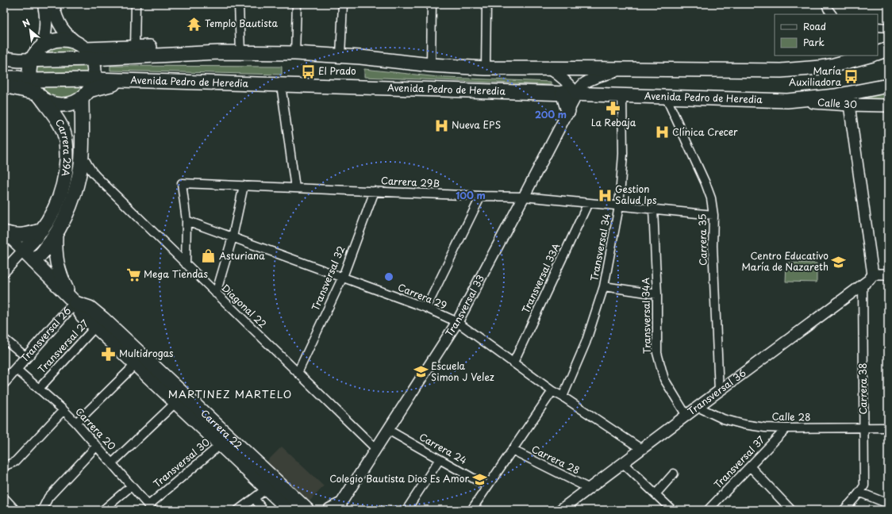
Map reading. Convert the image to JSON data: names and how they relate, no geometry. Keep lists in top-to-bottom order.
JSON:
{
  "streets": {
    "main road": [
      "Avenida Pedro de Heredia",
      "Calle 30",
      "Carrera 29A",
      "Carrera 22"
    ],
    "street": [
      "Carrera 29B",
      "Carrera 35",
      "Transversal 34",
      "Transversal 32",
      "Transversal 33A",
      "Carrera 29",
      "Diagonal 22",
      "Transversal 33",
      "Transversal 34A",
      "Transversal 26",
      "Transversal 27",
      "Carrera 38",
      "Transversal 36",
      "Calle 28",
      "Carrera 20",
      "Carrera 24",
      "Carrera 28",
      "Transversal 37",
      "Transversal 30"
    ]
  },
  "crossings": [
    ["Avenida Pedro de Heredia", "Calle 30"],
    ["Avenida Pedro de Heredia", "Carrera 29A"],
    ["Avenida Pedro de Heredia", "Carrera 35"],
    ["Avenida Pedro de Heredia", "Transversal 34"],
    ["Avenida Pedro de Heredia", "Transversal 33"],
    ["Carrera 29A", "Diagonal 22"],
    ["Carrera 29A", "Transversal 26"],
    ["Carrera 29A", "Carrera 22"],
    ["Carrera 29B", "Carrera 35"],
    ["Carrera 29B", "Transversal 34"],
    ["Carrera 29B", "Transversal 32"],
    ["Carrera 29B", "Transversal 33A"],
    ["Carrera 29B", "Carrera 29"],
    ["Carrera 29B", "Transversal 33"],
    ["Carrera 29B", "Transversal 34A"],
    ["Carrera 35", "Transversal 36"],
    ["Transversal 34", "Carrera 29"],
    ["Transversal 32", "Carrera 29"],
    ["Transversal 32", "Diagonal 22"],
    ["Transversal 33A", "Carrera 29"],
    ["Carrera 29", "Transversal 33"],
    ["Carrera 29", "Transversal 36"],
    ["Diagonal 22", "Transversal 33"],
    ["Transversal 33", "Carrera 24"],
    ["Transversal 34A", "Transversal 36"],
    ["Transversal 26", "Carrera 20"],
    ["Transversal 26", "Carrera 22"],
    ["Transversal 27", "Carrera 20"],
    ["Transversal 27", "Carrera 22"],
    ["Carrera 38", "Transversal 36"],
    ["Carrera 38", "Calle 28"],
    ["Transversal 36", "Calle 28"],
    ["Transversal 36", "Carrera 28"],
    ["Calle 28", "Transversal 37"],
    ["Carrera 20", "Transversal 30"],
    ["Carrera 22", "Transversal 30"]
  ],
  "districts": ["MARTINEZ MARTELO"],
  "places": {
    "temple": ["Templo Bautista"],
    "bus stop": ["El Prado", "María Auxiliadora"],
    "pharmacy": ["La Rebaja", "Multidrogas"],
    "hospital": ["Nueva EPS", "Clínica Crecer", "Gestion Salud Ips"],
    "shop": ["Asturiana"],
    "school or university": ["Centro Educativo María de Nazareth", "Escuela Simon J Velez", "Colegio Bautista Dios Es Amor"],
    "supermarket": ["Mega Tiendas"]
  },
  "legend": ["Road", "Park"],
  "north": "top left",
  "rings": ["200 m", "100 m"]
}
